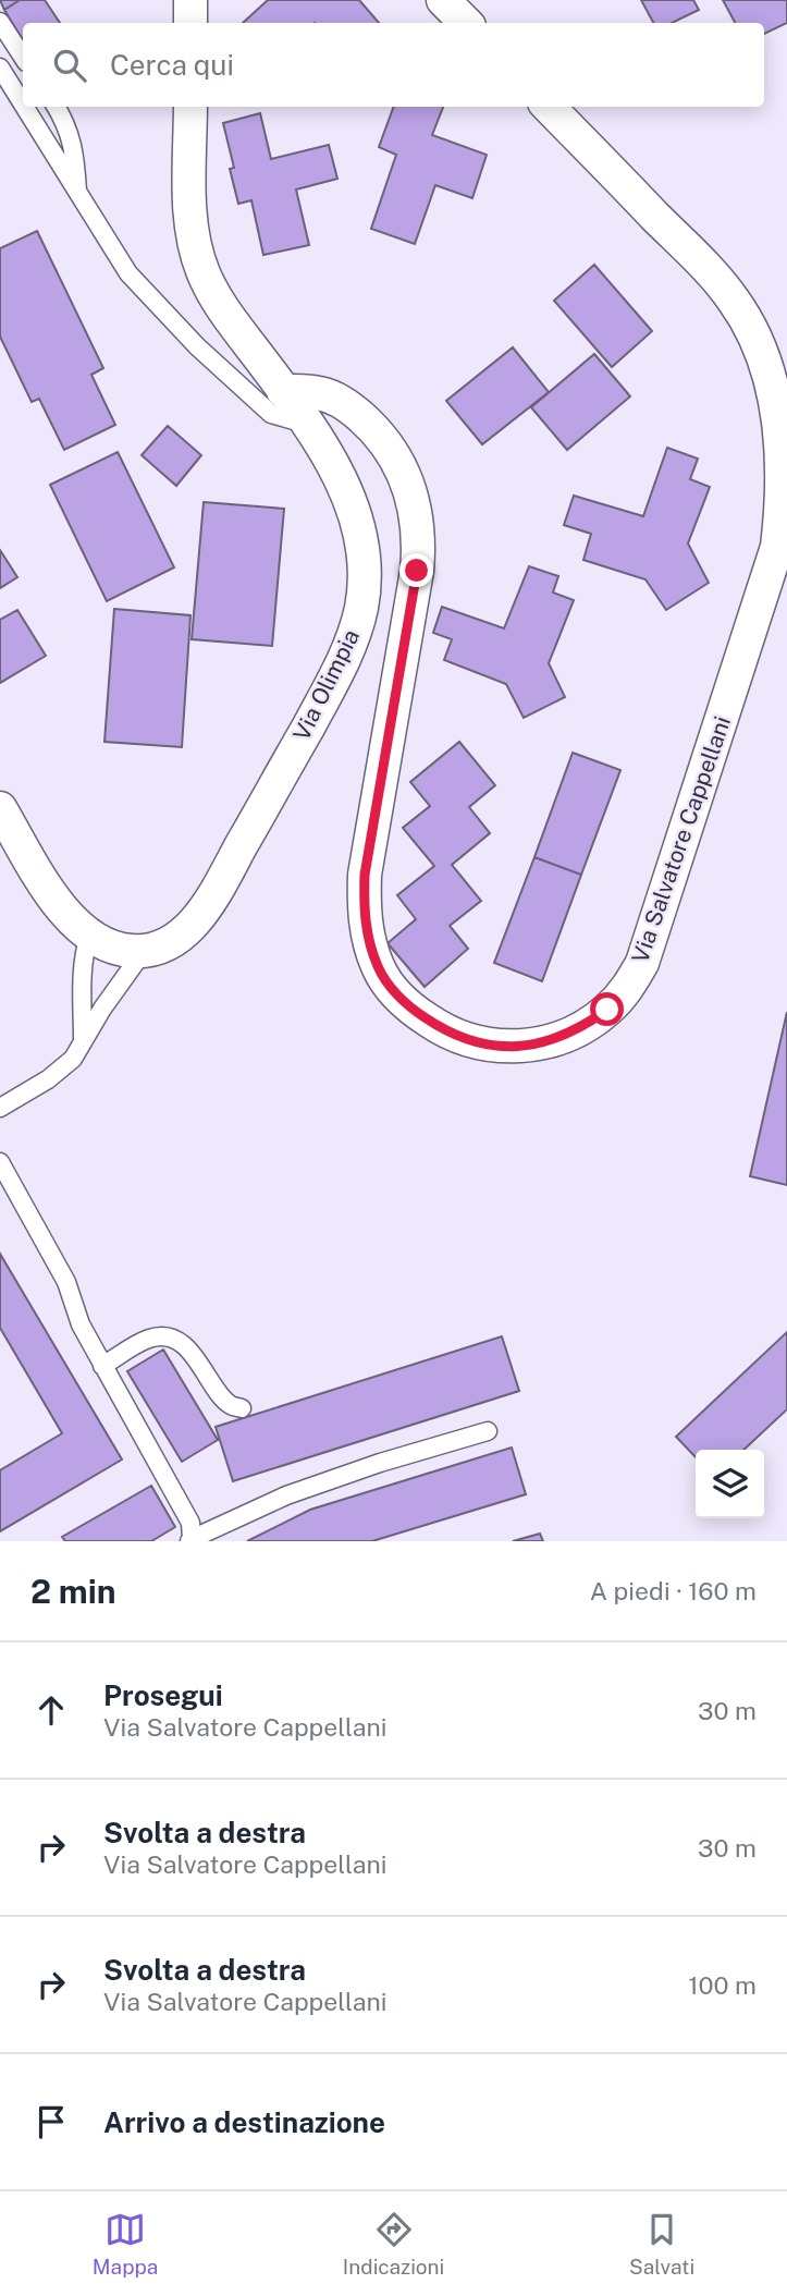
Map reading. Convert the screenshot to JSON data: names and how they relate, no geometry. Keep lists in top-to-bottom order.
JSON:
{
  "streets": {
    "street": ["Via Olimpia", "Via Salvatore Cappellani"]
  },
  "crossings": [
    ["Via Olimpia", "Via Salvatore Cappellani"]
  ],
  "page": {
    "search": "Cerca qui",
    "heading": ["2 min", "A piedi · 160 m"],
    "list": [
      ["Prosegui", "Via Salvatore Cappellani", "30 m"],
      ["Svolta a destra", "Via Salvatore Cappellani", "30 m"],
      ["Svolta a destra", "Via Salvatore Cappellani", "100 m"],
      "Arrivo a destinazione"
    ],
    "nav": ["Mappa", "Indicazioni", "Salvati"]
  }
}
